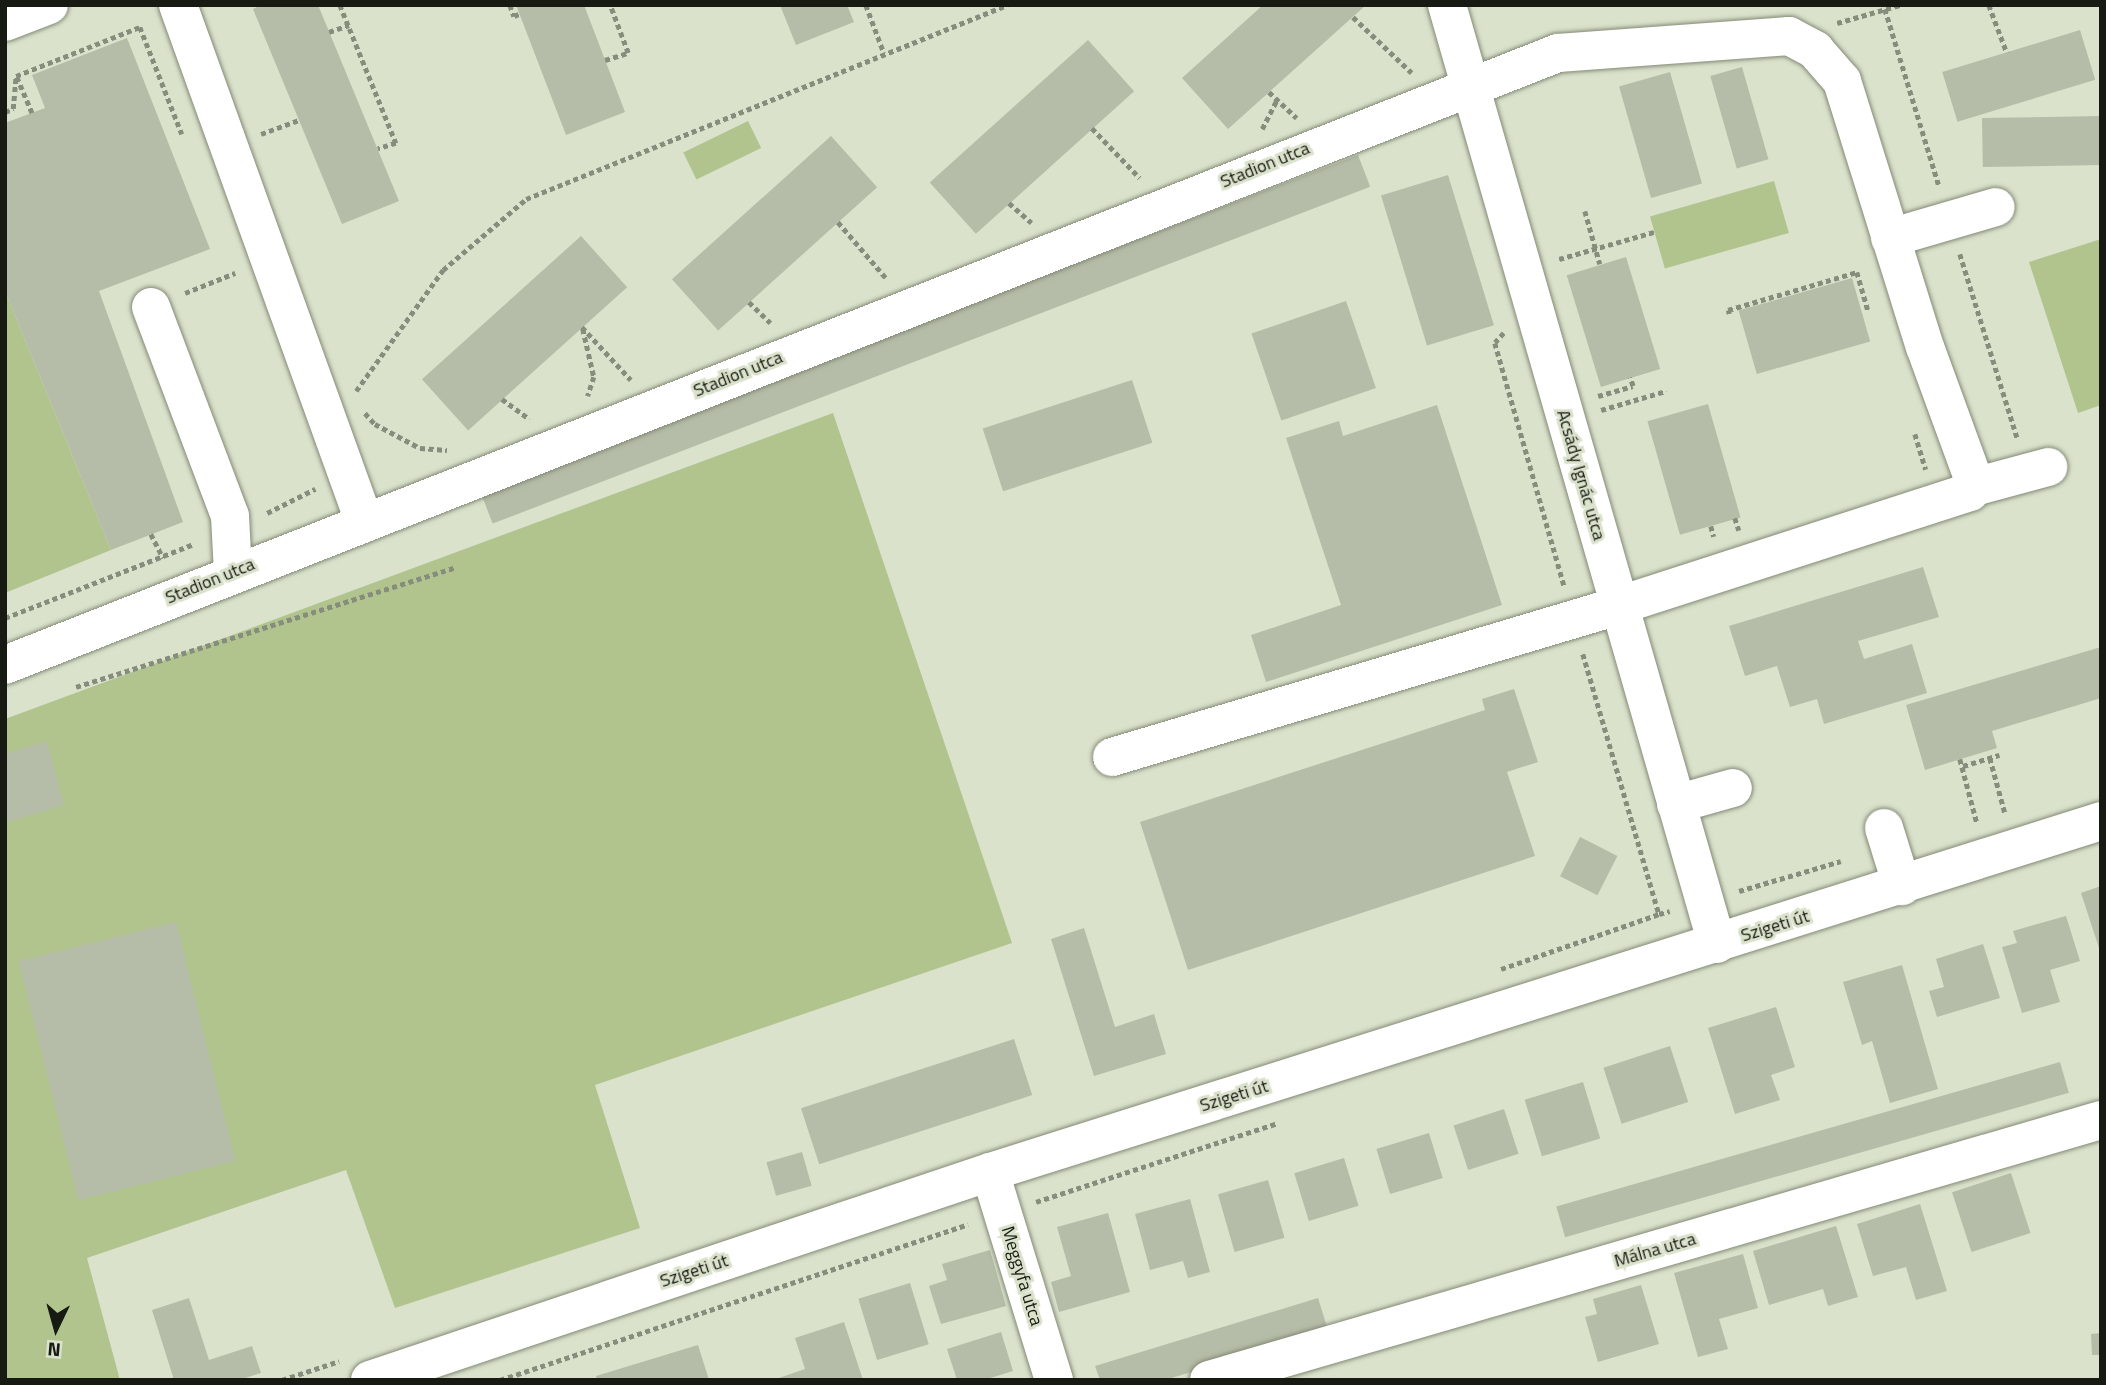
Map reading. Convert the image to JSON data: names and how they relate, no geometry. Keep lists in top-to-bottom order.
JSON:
{
  "streets": {
    "street": [
      "Stadion utca",
      "Acsády Ignác utca",
      "Szigeti út",
      "Málna utca",
      "Meggyfa utca"
    ]
  },
  "crossings": [
    ["Stadion utca", "Acsády Ignác utca"],
    ["Acsády Ignác utca", "Szigeti út"],
    ["Szigeti út", "Meggyfa utca"]
  ],
  "north": "bottom"
}
